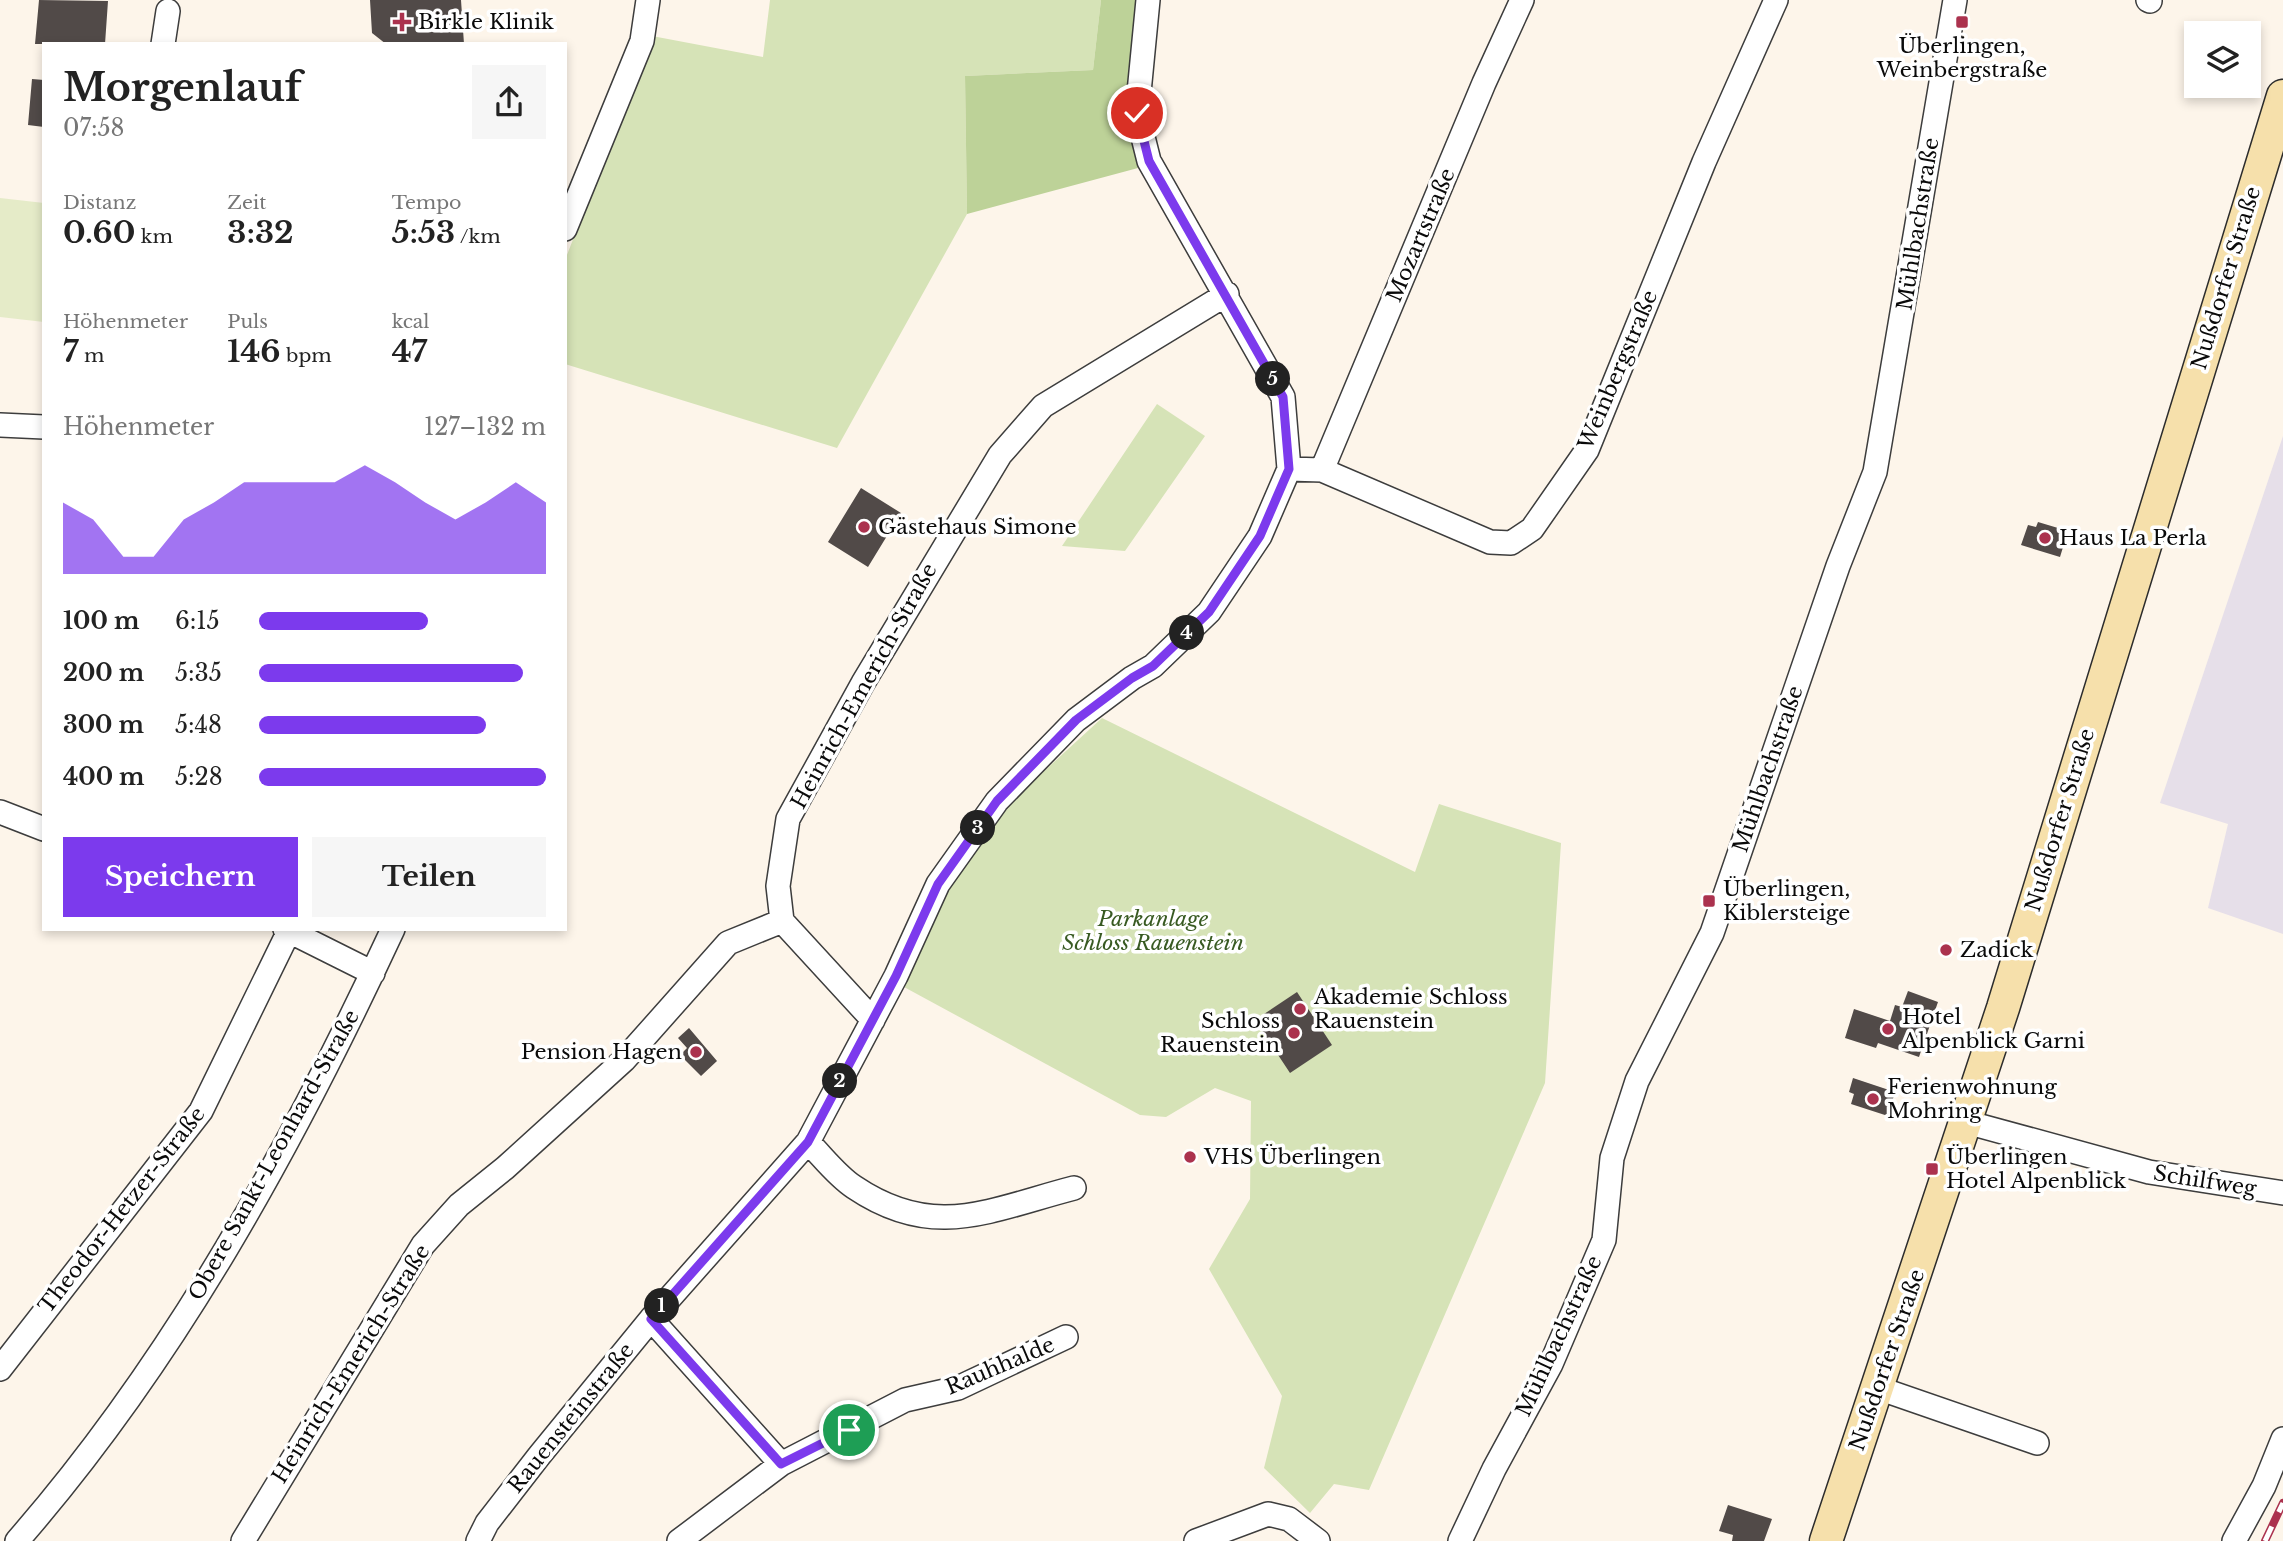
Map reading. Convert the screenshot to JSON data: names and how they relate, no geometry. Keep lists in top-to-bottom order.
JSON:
{
  "streets": {
    "street": [
      "Mühlbachstraße",
      "Mozartstraße",
      "Nußdorfer Straße",
      "Weinbergstraße",
      "Heinrich-Emerich-Straße",
      "Obere Sankt-Leonhard-Straße",
      "Schilfweg",
      "Theodor-Hetzer-Straße",
      "Rauhhalde",
      "Rauensteinstraße"
    ]
  },
  "crossings": [
    ["Mozartstraße", "Weinbergstraße"],
    ["Nußdorfer Straße", "Schilfweg"],
    ["Weinbergstraße", "Rauensteinstraße"],
    ["Heinrich-Emerich-Straße", "Rauensteinstraße"]
  ],
  "parks": ["Parkanlage Schloss Rauenstein"],
  "places": {
    "health": ["Birkle Klinik"],
    "transit": ["Überlingen, Weinbergstraße", "Überlingen, Kiblersteige", "Überlingen Hotel Alpenblick"],
    "other": [
      "Gästehaus Simone",
      "Haus La Perla",
      "Zadick",
      "Akademie Schloss Rauenstein",
      "Hotel Alpenblick Garni",
      "Schloss Rauenstein",
      "Pension Hagen",
      "Ferienwohnung Mohring",
      "VHS Überlingen"
    ]
  },
  "page": {
    "heading": ["Morgenlauf", "07:58"],
    "stats": [
      ["Distanz", "0.60 km"],
      ["Zeit", "3:32"],
      ["Tempo", "5:53 /km"],
      ["Höhenmeter", "7 m"],
      ["Puls", "146 bpm"],
      ["kcal", "47"]
    ],
    "pins": [
      "5",
      "4",
      "3",
      "2",
      "1"
    ],
    "chart": ["Höhenmeter", "127–132 m"],
    "list": [
      {
        "name": "100 m",
        "note": "6:15"
      },
      {
        "name": "200 m",
        "note": "5:35"
      },
      {
        "name": "300 m",
        "note": "5:48"
      },
      {
        "name": "400 m",
        "note": "5:28"
      }
    ],
    "buttons": ["Speichern", "Teilen"]
  }
}
